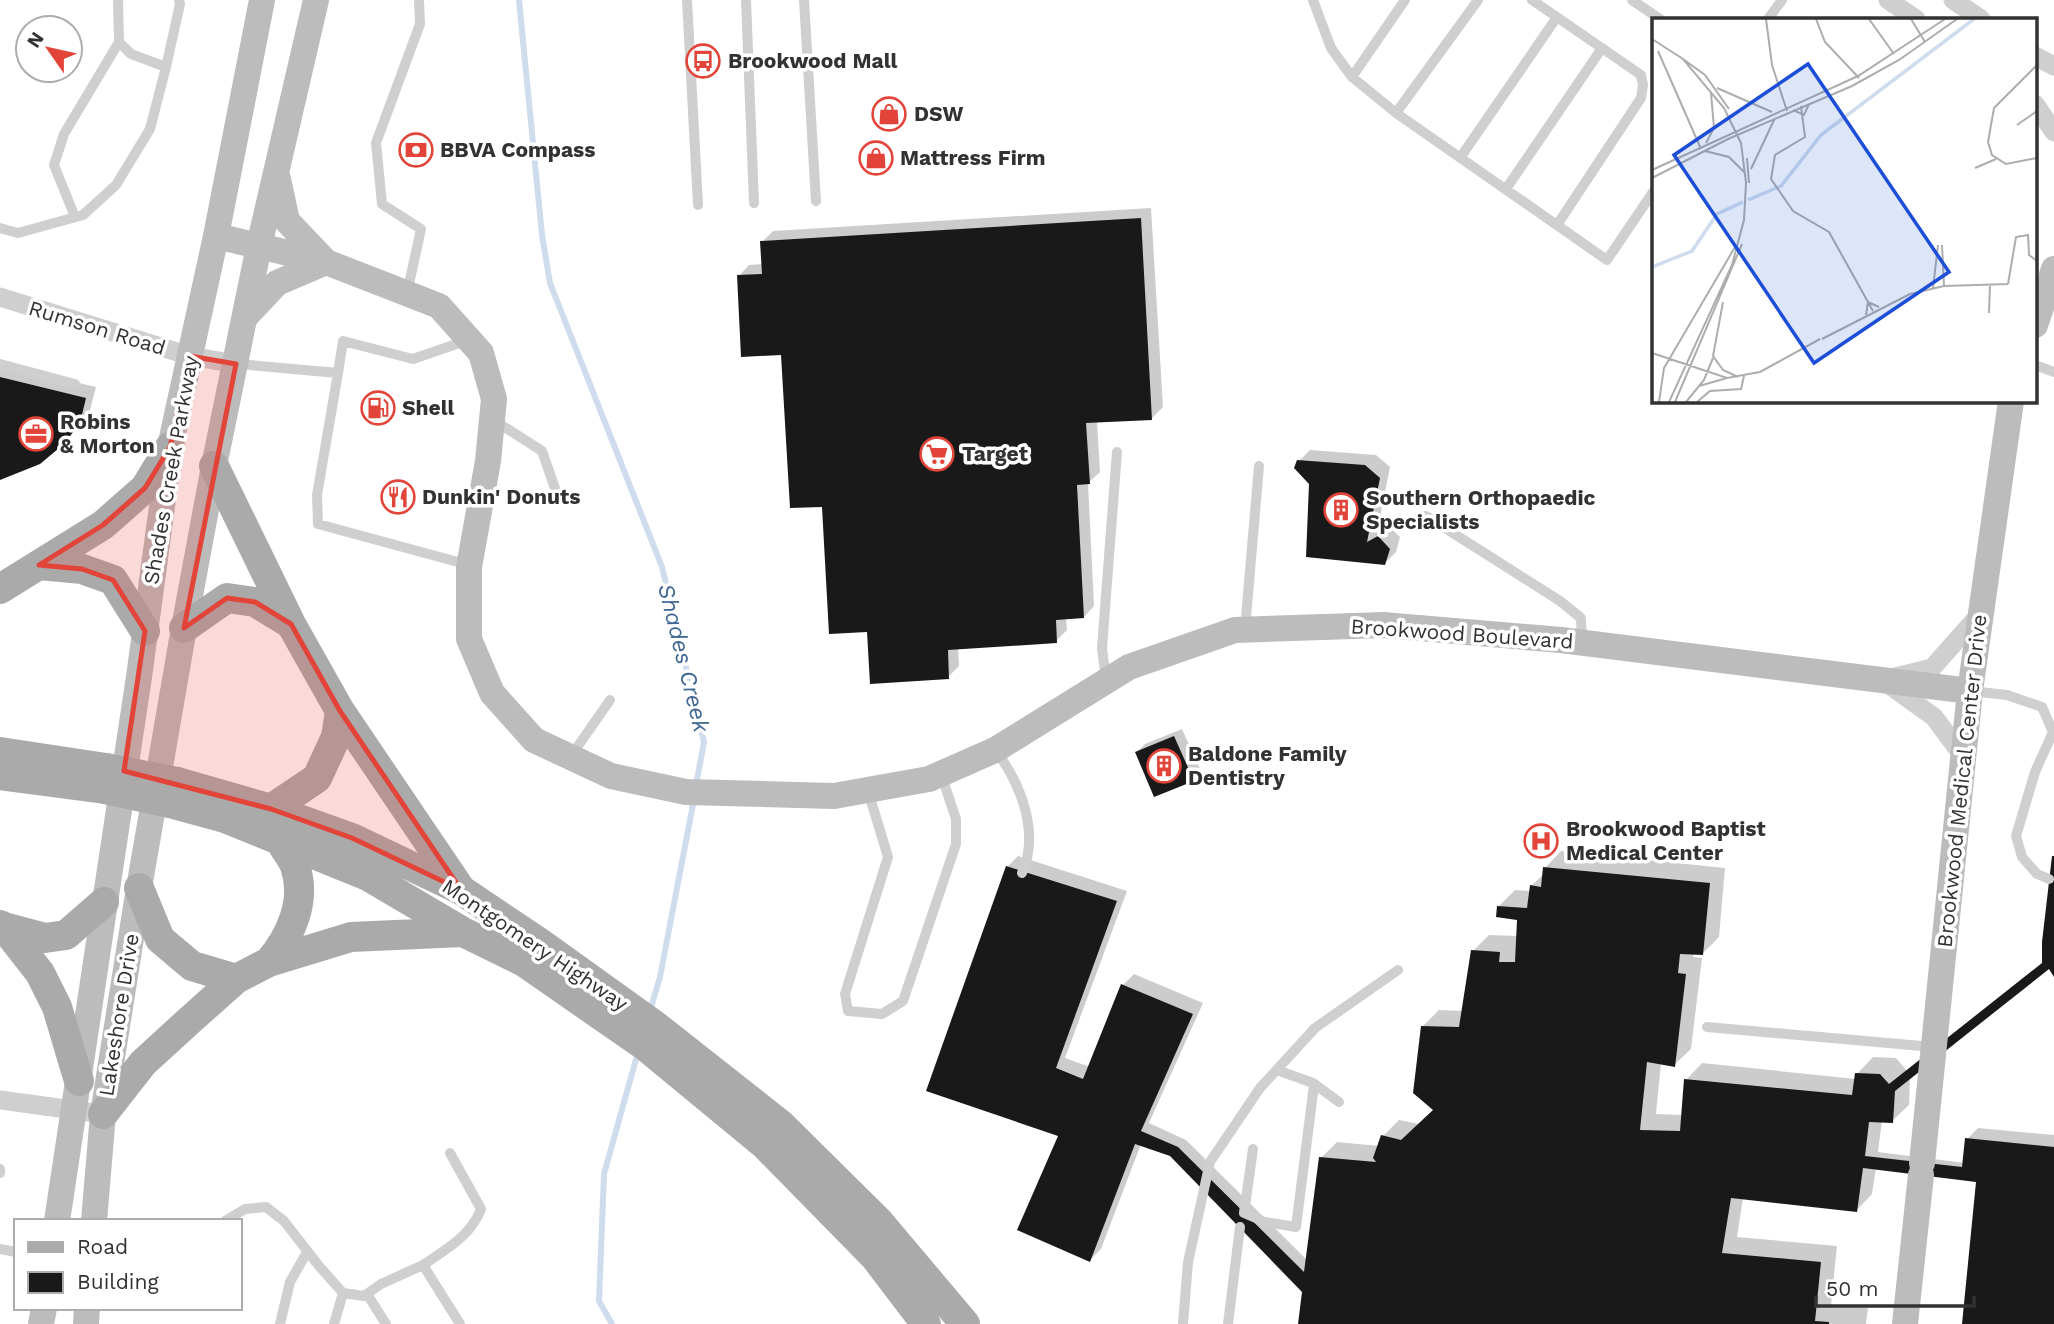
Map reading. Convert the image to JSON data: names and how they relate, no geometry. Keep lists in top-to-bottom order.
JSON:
{
  "streets": {
    "main road": ["Montgomery Highway"],
    "street": [
      "Rumson Road",
      "Shades Creek Parkway",
      "Brookwood Boulevard",
      "Brookwood Medical Center Drive",
      "Lakeshore Drive"
    ]
  },
  "crossings": [
    ["Rumson Road", "Shades Creek Parkway"],
    ["Shades Creek Parkway", "Brookwood Boulevard"],
    ["Shades Creek Parkway", "Montgomery Highway"],
    ["Shades Creek Parkway", "Lakeshore Drive"],
    ["Brookwood Boulevard", "Brookwood Medical Center Drive"],
    ["Montgomery Highway", "Lakeshore Drive"]
  ],
  "water": ["Shades Creek"],
  "places": {
    "bus stop": ["Brookwood Mall"],
    "shop": ["DSW", "Mattress Firm"],
    "bank": ["BBVA Compass"],
    "fuel station": ["Shell"],
    "office": ["Robins & Morton"],
    "supermarket": ["Target"],
    "restaurant": ["Dunkin' Donuts"],
    "building": ["Southern Orthopaedic Specialists", "Baldone Family Dentistry"],
    "hospital": ["Brookwood Baptist Medical Center"]
  },
  "legend": ["Road", "Building"],
  "scale_bar": "50 m",
  "north": "top left"
}
